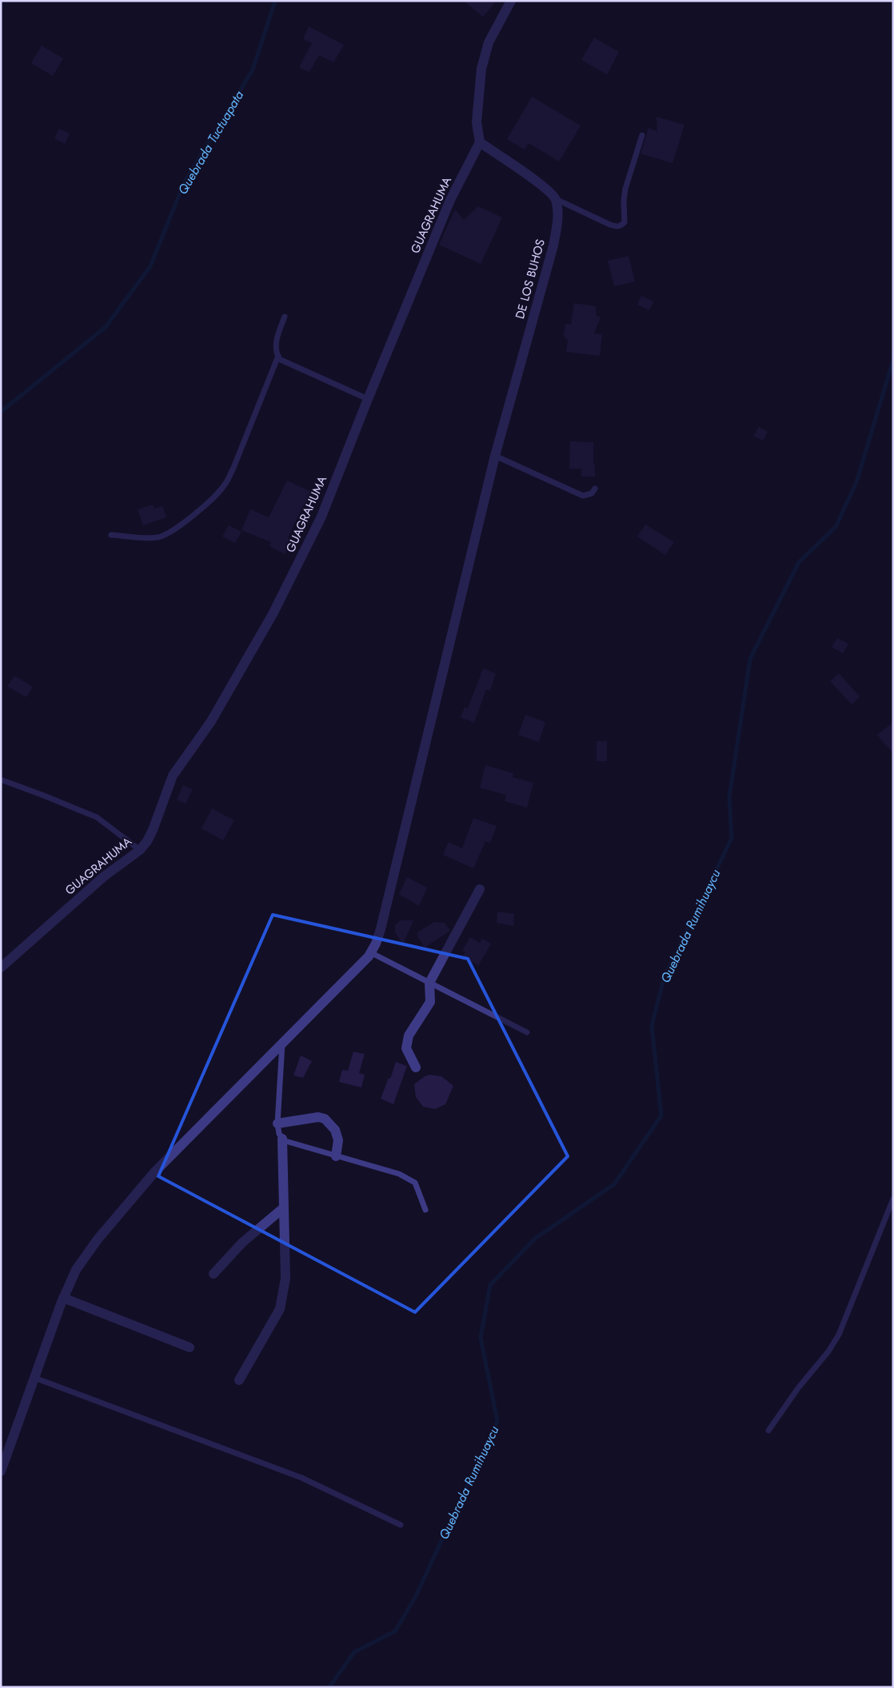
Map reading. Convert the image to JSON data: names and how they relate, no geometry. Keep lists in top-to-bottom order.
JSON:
{
  "streets": {
    "street": ["GUAGRAHUMA", "DE LOS BUHOS"]
  },
  "water": ["Quebrada Tuctuapata", "Quebrada Rumihuaycu"]
}
